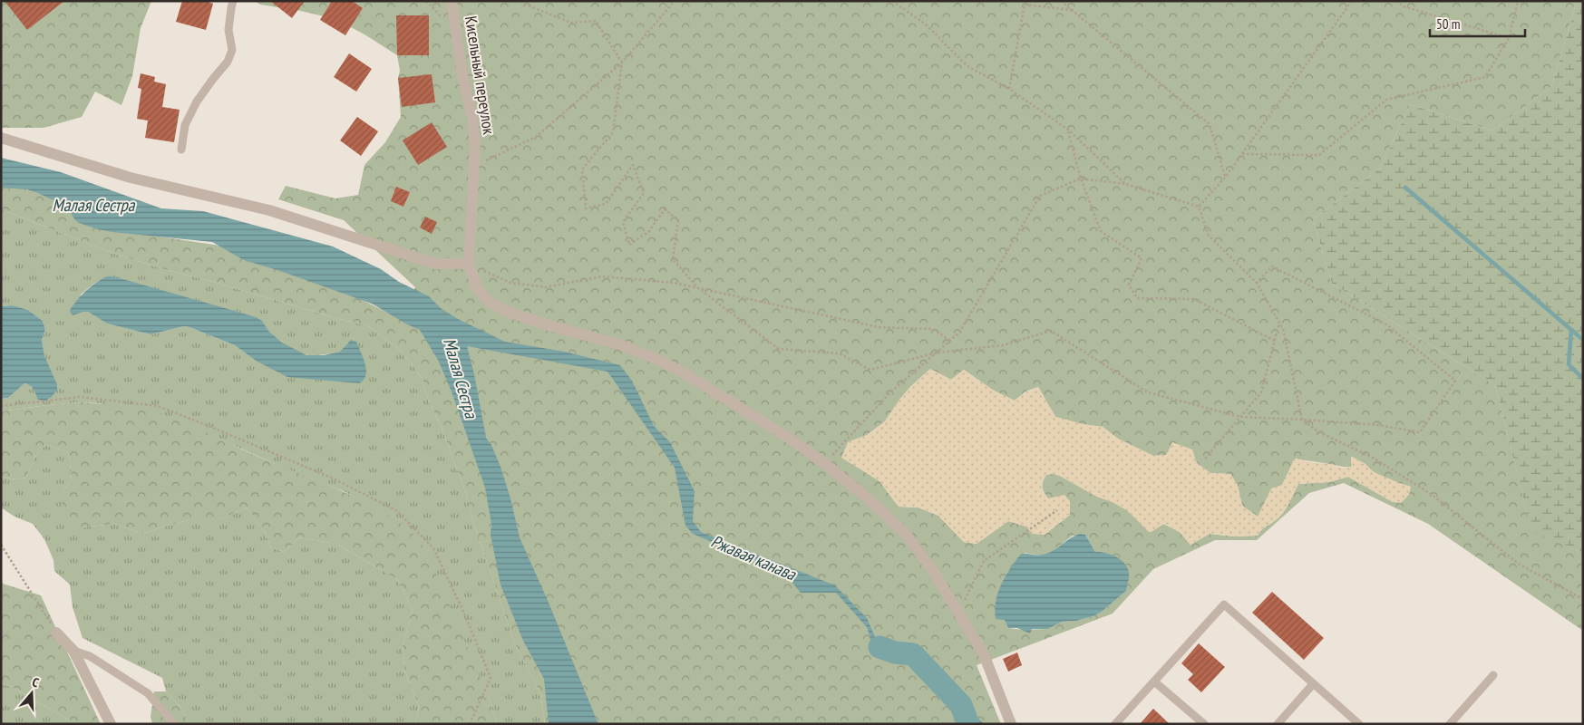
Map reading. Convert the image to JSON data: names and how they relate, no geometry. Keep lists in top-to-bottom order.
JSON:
{
  "streets": {
    "street": ["Кисельный переулок"]
  },
  "water": ["Малая Сестра", "Ржавая канава"],
  "scale_bar": "50 m",
  "north": "top"
}
